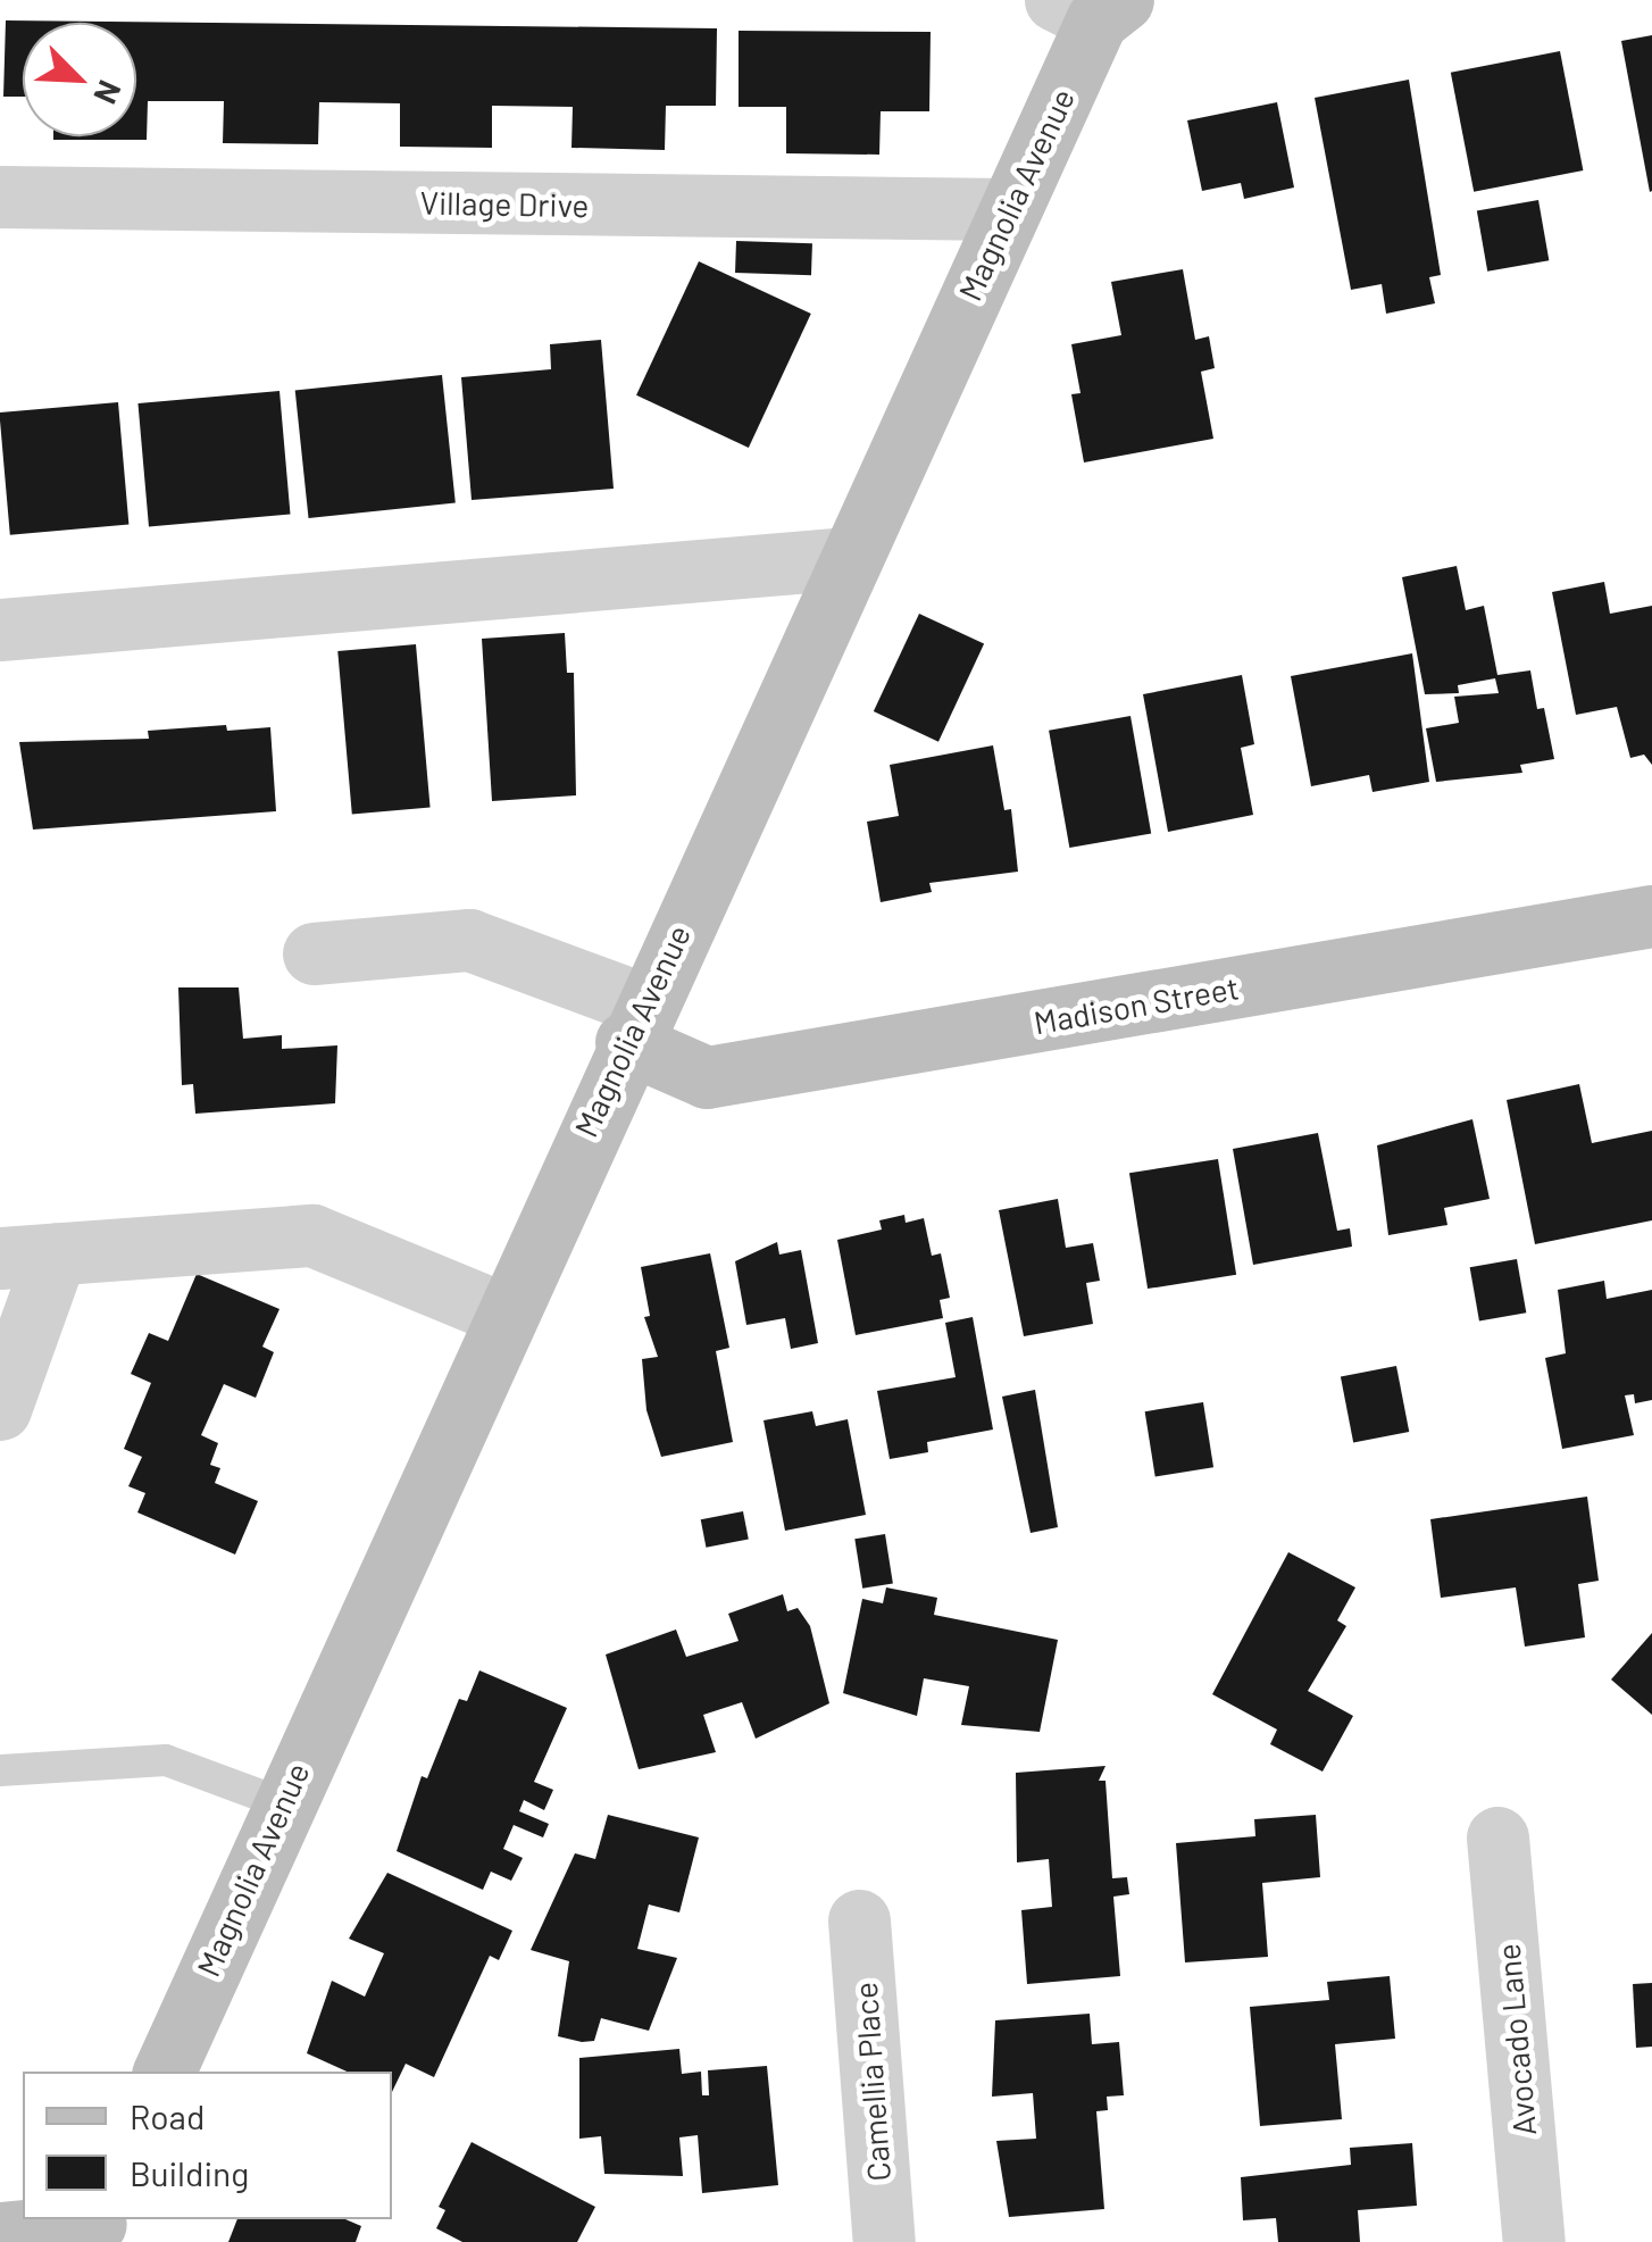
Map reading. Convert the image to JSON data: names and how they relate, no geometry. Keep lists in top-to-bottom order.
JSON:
{
  "streets": {
    "main road": ["Magnolia Avenue", "Madison Street"],
    "street": ["Village Drive", "Avocado Lane", "Camellia Place"]
  },
  "crossings": [
    ["Magnolia Avenue", "Village Drive"],
    ["Magnolia Avenue", "Madison Street"]
  ],
  "legend": ["Road", "Building"],
  "north": "bottom right"
}
